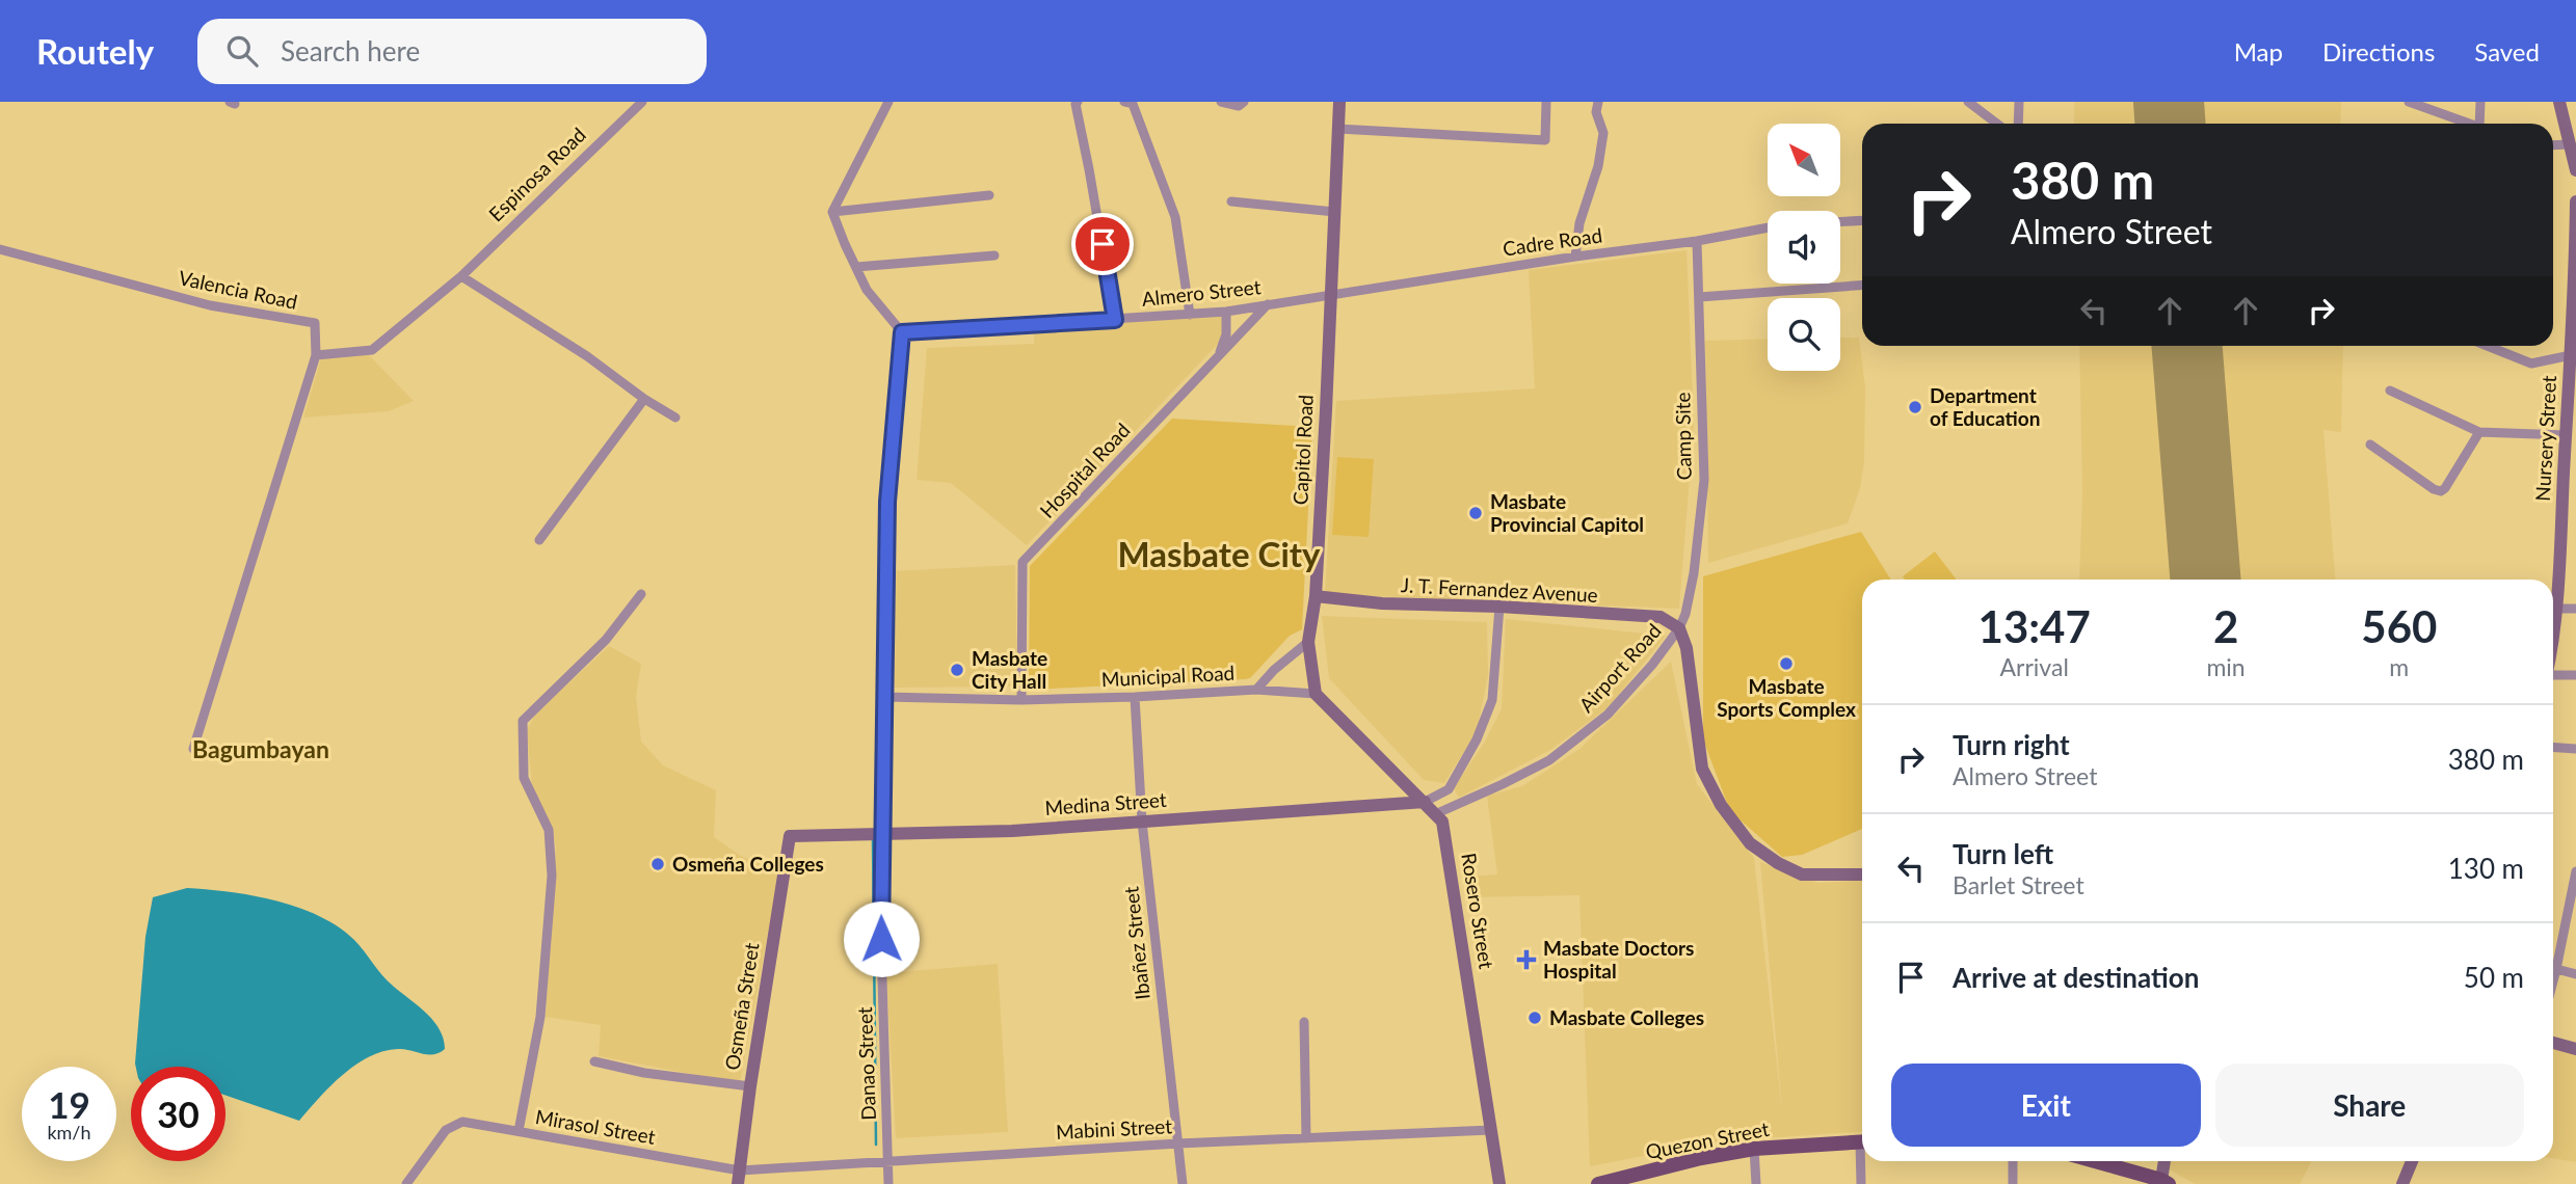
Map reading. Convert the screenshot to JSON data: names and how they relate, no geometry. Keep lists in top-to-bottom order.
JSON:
{
  "streets": {
    "main road": ["Quezon Street"],
    "street": [
      "Espinosa Road",
      "Cadre Road",
      "Valencia Road",
      "Almero Street",
      "Camp Site",
      "Nursery Street",
      "Capitol Road",
      "Hospital Road",
      "J. T. Fernandez Avenue",
      "Airport Road",
      "Municipal Road",
      "Medina Street",
      "Rosero Street",
      "Ibañez Street",
      "Osmeña Street",
      "Danao Street",
      "Mirasol Street",
      "Mabini Street"
    ]
  },
  "crossings": [
    ["Cadre Road", "Almero Street"],
    ["Cadre Road", "Camp Site"],
    ["Cadre Road", "Capitol Road"],
    ["Almero Street", "Capitol Road"],
    ["Almero Street", "Hospital Road"],
    ["Almero Street", "Danao Street"],
    ["Camp Site", "J. T. Fernandez Avenue"],
    ["Camp Site", "Airport Road"],
    ["Capitol Road", "J. T. Fernandez Avenue"],
    ["Capitol Road", "Municipal Road"],
    ["Capitol Road", "Rosero Street"],
    ["Hospital Road", "Municipal Road"],
    ["J. T. Fernandez Avenue", "Airport Road"],
    ["Airport Road", "Rosero Street"],
    ["Municipal Road", "Rosero Street"],
    ["Municipal Road", "Ibañez Street"],
    ["Municipal Road", "Danao Street"],
    ["Medina Street", "Rosero Street"],
    ["Medina Street", "Ibañez Street"],
    ["Medina Street", "Osmeña Street"],
    ["Medina Street", "Danao Street"],
    ["Rosero Street", "Mabini Street"],
    ["Ibañez Street", "Mabini Street"],
    ["Osmeña Street", "Mirasol Street"],
    ["Osmeña Street", "Mabini Street"],
    ["Danao Street", "Mabini Street"],
    ["Mirasol Street", "Mabini Street"]
  ],
  "districts": ["Masbate City", "Bagumbayan"],
  "places": {
    "other": [
      "Department of Education",
      "Masbate Provincial Capitol",
      "Masbate Sports Complex",
      "Masbate City Hall",
      "Osmeña Colleges",
      "Masbate Colleges"
    ],
    "health": ["Masbate Doctors Hospital"]
  },
  "north": "top left",
  "page": {
    "header": "Routely",
    "search": "Search here",
    "nav": ["Map", "Directions", "Saved"],
    "turn": ["380 m", "Almero Street"],
    "eta": [
      "13:47",
      "Arrival",
      "2",
      "min",
      "560",
      "m"
    ],
    "list": [
      {
        "name": "Turn right",
        "note": "Almero Street",
        "value": "380 m"
      },
      {
        "name": "Turn left",
        "note": "Barlet Street",
        "value": "130 m"
      },
      {
        "name": "Arrive at destination",
        "value": "50 m"
      }
    ],
    "buttons": ["Exit", "Share"],
    "speed": "19 km/h",
    "limit": "30"
  }
}
